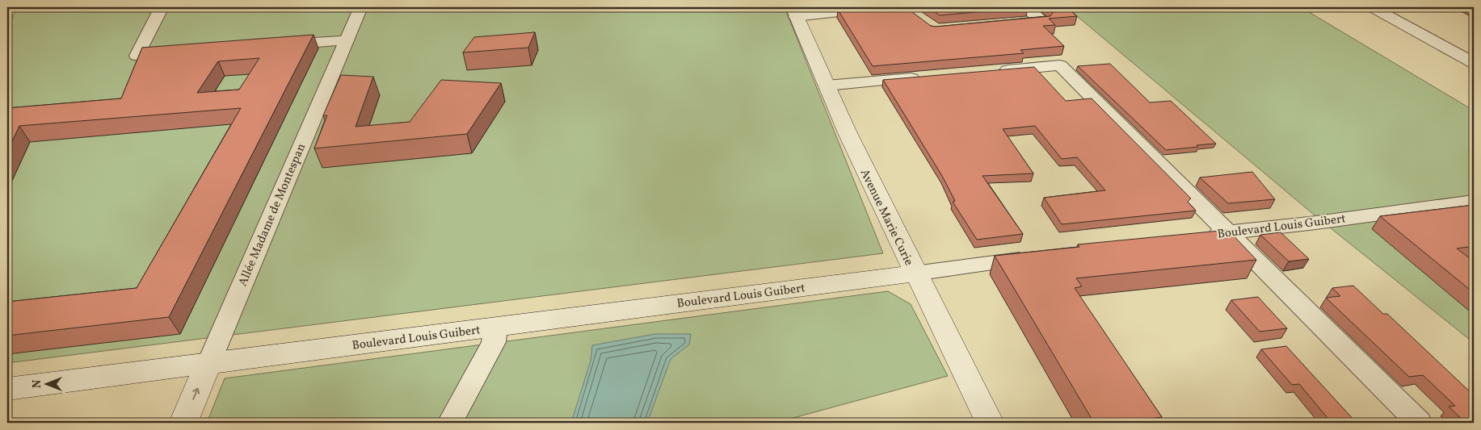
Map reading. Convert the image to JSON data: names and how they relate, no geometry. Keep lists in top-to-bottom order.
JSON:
{
  "streets": {
    "street": ["Allée Madame de Montespan", "Avenue Marie Curie", "Boulevard Louis Guibert"]
  },
  "crossings": [
    ["Allée Madame de Montespan", "Boulevard Louis Guibert"],
    ["Avenue Marie Curie", "Boulevard Louis Guibert"]
  ],
  "north": "left"
}
